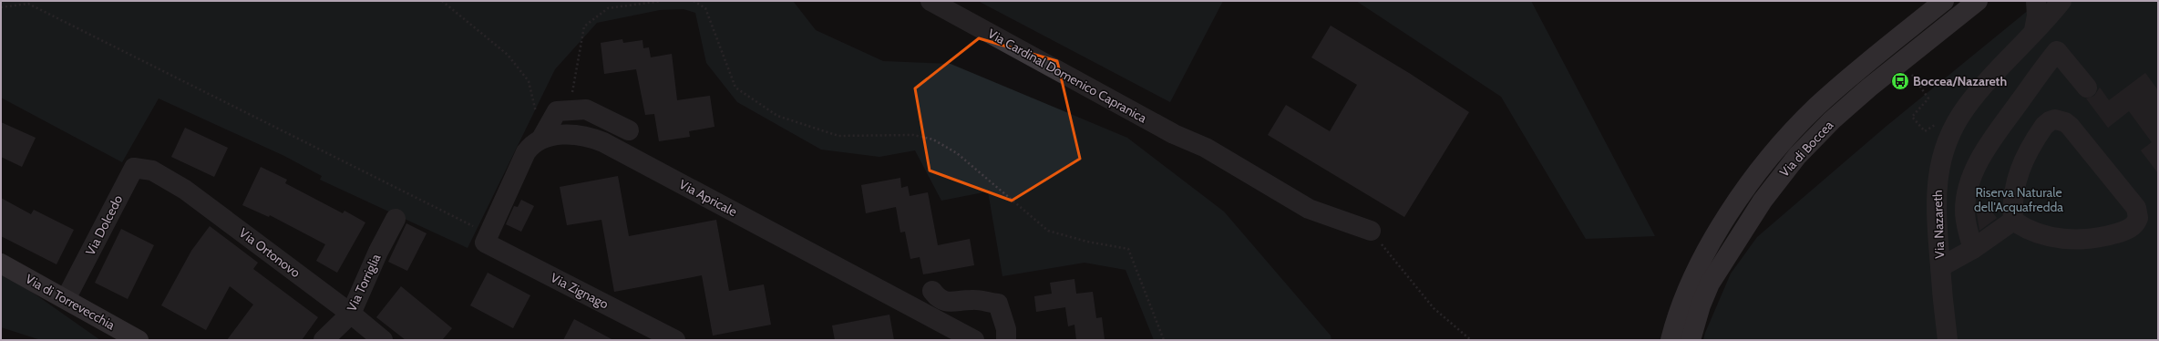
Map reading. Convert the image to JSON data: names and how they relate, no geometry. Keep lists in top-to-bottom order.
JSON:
{
  "streets": {
    "main road": ["Via di Boccea", "Via di Torrevecchia"],
    "street": [
      "Via Cardinal Domenico Capranica",
      "Via Apricale",
      "Via Nazareth",
      "Via Dolcedo",
      "Via Ortonovo",
      "Via Torriglia",
      "Via Zignago"
    ]
  },
  "crossings": [
    ["Via Dolcedo", "Via Ortonovo"],
    ["Via Dolcedo", "Via di Torrevecchia"],
    ["Via Ortonovo", "Via Torriglia"]
  ],
  "parks": ["Riserva Naturale dell'Acquafredda"],
  "places": {
    "bus stop": ["Boccea/Nazareth"]
  }
}
